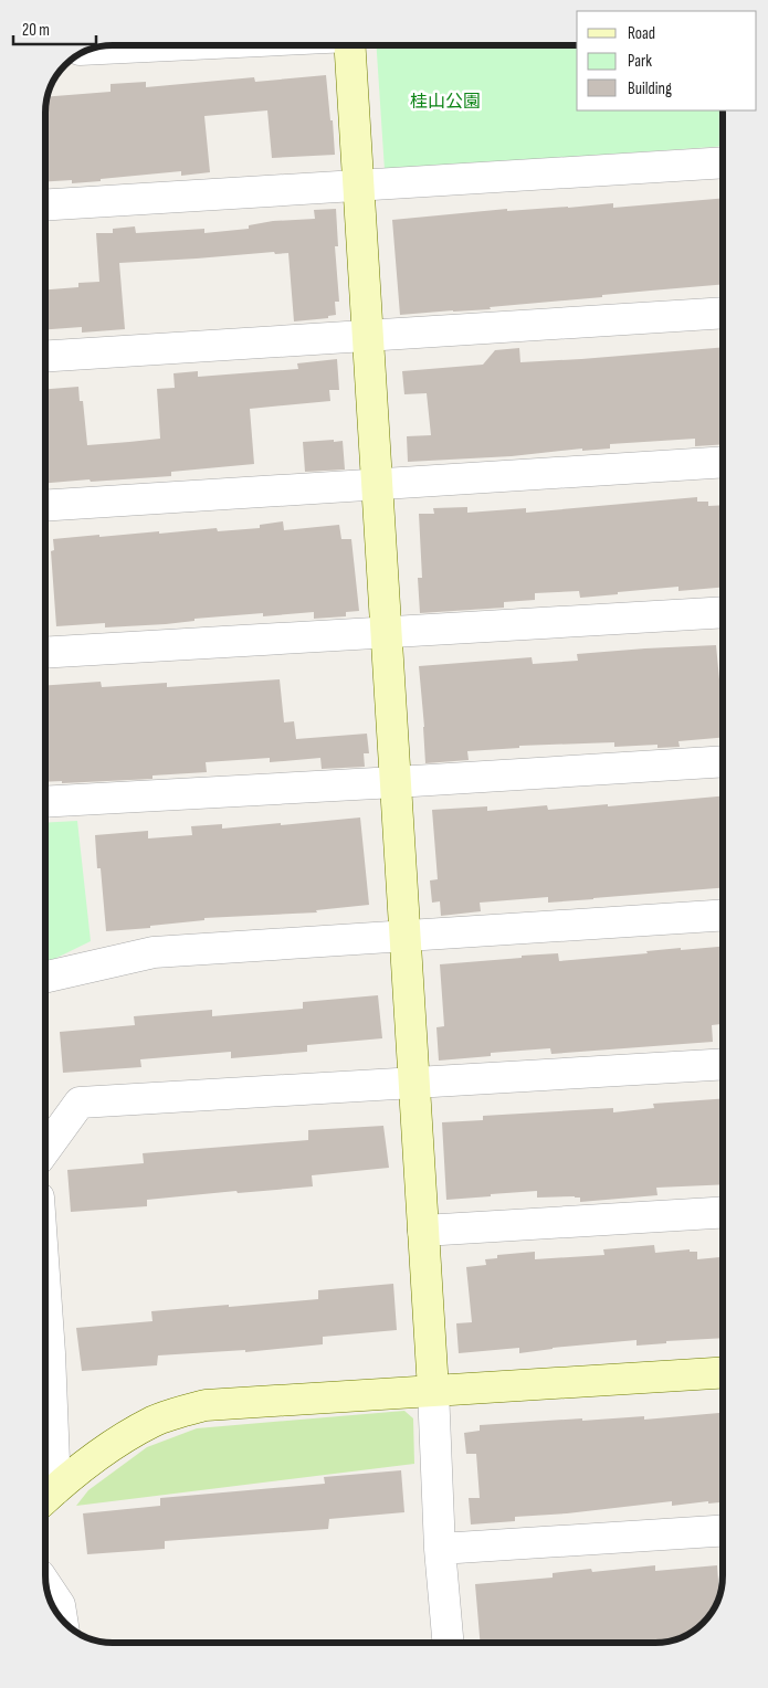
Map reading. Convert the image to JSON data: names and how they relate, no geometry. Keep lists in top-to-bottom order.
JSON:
{
  "parks": ["桂山公園"],
  "legend": ["Road", "Park", "Building"],
  "scale_bar": "20 m"
}
